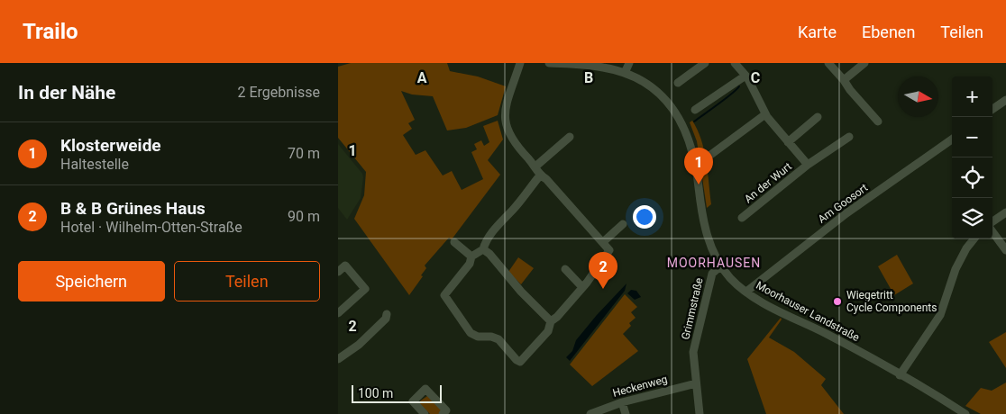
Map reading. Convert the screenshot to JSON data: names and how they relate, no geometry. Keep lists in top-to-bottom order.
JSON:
{
  "streets": {
    "street": [
      "An der Wurt",
      "Am Goosort",
      "Grimmstraße",
      "Moorhauser Landstraße",
      "Heckenweg"
    ]
  },
  "crossings": [
    ["Am Goosort", "Moorhauser Landstraße"],
    ["Grimmstraße", "Moorhauser Landstraße"],
    ["Grimmstraße", "Heckenweg"]
  ],
  "districts": ["MOORHAUSEN"],
  "places": ["Wiegetritt Cycle Components"],
  "scale_bar": "100 m",
  "north": "right",
  "page": {
    "header": "Trailo",
    "nav": ["Karte", "Ebenen", "Teilen"],
    "heading": ["In der Nähe", "2 Ergebnisse"],
    "map_buttons": ["+", "−"],
    "list": [
      {
        "mark": "1",
        "name": "Klosterweide",
        "note": "Haltestelle",
        "value": "70 m"
      },
      {
        "mark": "2",
        "name": "B & B Grünes Haus",
        "note": "Hotel · Wilhelm-Otten-Straße",
        "value": "90 m"
      }
    ],
    "pins": ["1", "2"],
    "buttons": ["Speichern", "Teilen"],
    "scale": "100 m"
  },
  "grid": {
    "columns": ["A", "B", "C"],
    "rows": ["1", "2"]
  }
}
